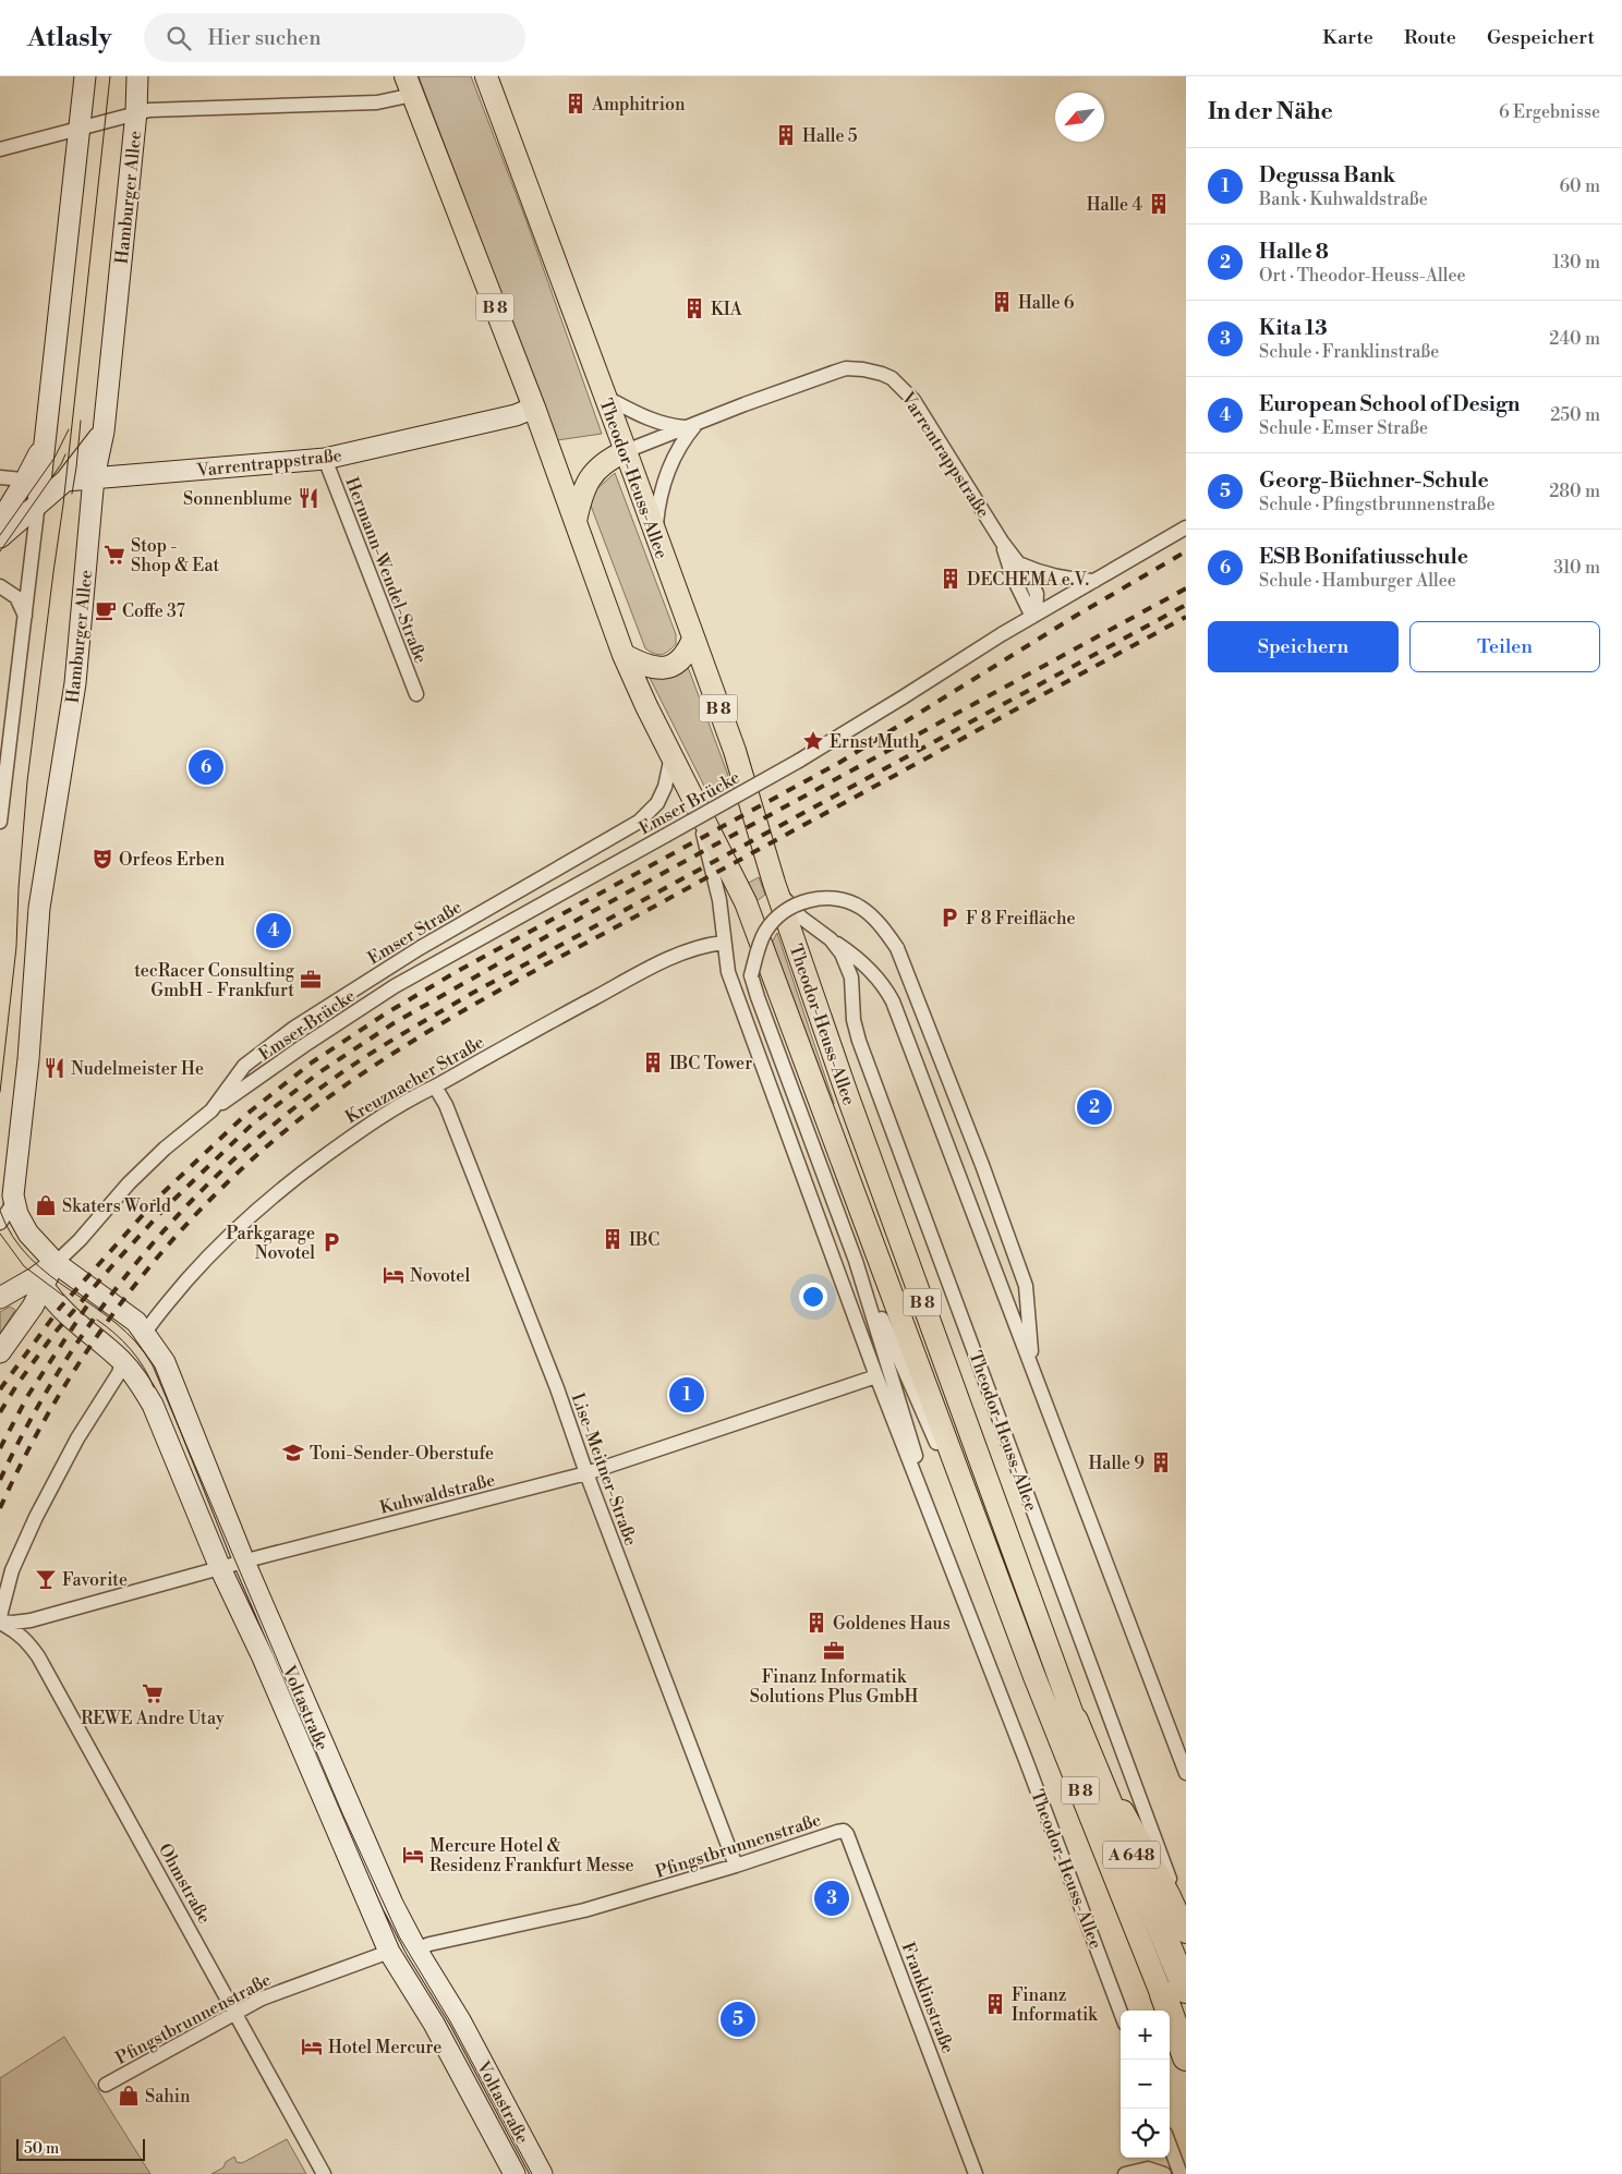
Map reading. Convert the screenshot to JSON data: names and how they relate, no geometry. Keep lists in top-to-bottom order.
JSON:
{
  "streets": {
    "highway": ["Theodor-Heuss-Allee", "A 648"],
    "main road": ["B 8"],
    "street": [
      "Hamburger Allee",
      "Varrentrappstraße",
      "Hermann-Wendel-Straße",
      "Emser Brücke",
      "Emser Straße",
      "Kreuznacher Straße",
      "Lise-Meitner-Straße",
      "Kuhwaldstraße",
      "Voltastraße",
      "Pfingstbrunnenstraße",
      "Ohmstraße",
      "Franklinstraße"
    ]
  },
  "crossings": [
    ["Hamburger Allee", "Varrentrappstraße"],
    ["Hamburger Allee", "Emser Straße"],
    ["Hamburger Allee", "Voltastraße"],
    ["Varrentrappstraße", "Theodor-Heuss-Allee"],
    ["Varrentrappstraße", "Hermann-Wendel-Straße"],
    ["Varrentrappstraße", "Emser Brücke"],
    ["Theodor-Heuss-Allee", "Emser Straße"],
    ["Theodor-Heuss-Allee", "Kreuznacher Straße"],
    ["Theodor-Heuss-Allee", "Kuhwaldstraße"],
    ["Emser Brücke", "Emser Straße"],
    ["Emser Straße", "Voltastraße"],
    ["Kreuznacher Straße", "Lise-Meitner-Straße"],
    ["Kreuznacher Straße", "Voltastraße"],
    ["Lise-Meitner-Straße", "Kuhwaldstraße"],
    ["Lise-Meitner-Straße", "Pfingstbrunnenstraße"],
    ["Kuhwaldstraße", "Voltastraße"],
    ["Kuhwaldstraße", "Ohmstraße"],
    ["Voltastraße", "Pfingstbrunnenstraße"],
    ["Pfingstbrunnenstraße", "Ohmstraße"],
    ["Pfingstbrunnenstraße", "Franklinstraße"]
  ],
  "places": {
    "building": [
      "Amphitrion",
      "Halle 5",
      "Halle 4",
      "Halle 6",
      "KIA",
      "DECHEMA e.V.",
      "IBC Tower",
      "IBC",
      "Halle 9",
      "Goldenes Haus",
      "Finanz Informatik"
    ],
    "restaurant": ["Sonnenblume", "Nudelmeister He"],
    "supermarket": ["Stop - Shop & Eat", "REWE Andre Utay"],
    "cafe": ["Coffe 37"],
    "place": ["Ernst Muth"],
    "theatre": ["Orfeos Erben"],
    "parking": ["F 8 Freifläche", "Parkgarage Novotel"],
    "office": ["tecRacer Consulting GmbH - Frankfurt", "Finanz Informatik Solutions Plus GmbH"],
    "shop": ["Skaters World", "Sahin"],
    "hotel": ["Novotel", "Mercure Hotel & Residenz Frankfurt Messe", "Hotel Mercure"],
    "school or university": ["Toni-Sender-Oberstufe"],
    "bar": ["Favorite"]
  },
  "scale_bar": "50 m",
  "north": "bottom left",
  "page": {
    "header": "Atlasly",
    "search": "Hier suchen",
    "nav": ["Karte", "Route", "Gespeichert"],
    "heading": ["In der Nähe", "6 Ergebnisse"],
    "list": [
      {
        "mark": "1",
        "name": "Degussa Bank",
        "note": "Bank · Kuhwaldstraße",
        "value": "60 m"
      },
      {
        "mark": "2",
        "name": "Halle 8",
        "note": "Ort · Theodor-Heuss-Allee",
        "value": "130 m"
      },
      {
        "mark": "3",
        "name": "Kita 13",
        "note": "Schule · Franklinstraße",
        "value": "240 m"
      },
      {
        "mark": "4",
        "name": "European School of Design",
        "note": "Schule · Emser Straße",
        "value": "250 m"
      },
      {
        "mark": "5",
        "name": "Georg-Büchner-Schule",
        "note": "Schule · Pfingstbrunnenstraße",
        "value": "280 m"
      },
      {
        "mark": "6",
        "name": "ESB Bonifatiusschule",
        "note": "Schule · Hamburger Allee",
        "value": "310 m"
      }
    ],
    "buttons": ["Speichern", "Teilen"],
    "pins": [
      "6",
      "4",
      "2",
      "1",
      "3",
      "5"
    ],
    "map_buttons": ["+", "−"],
    "scale": "50 m"
  }
}
